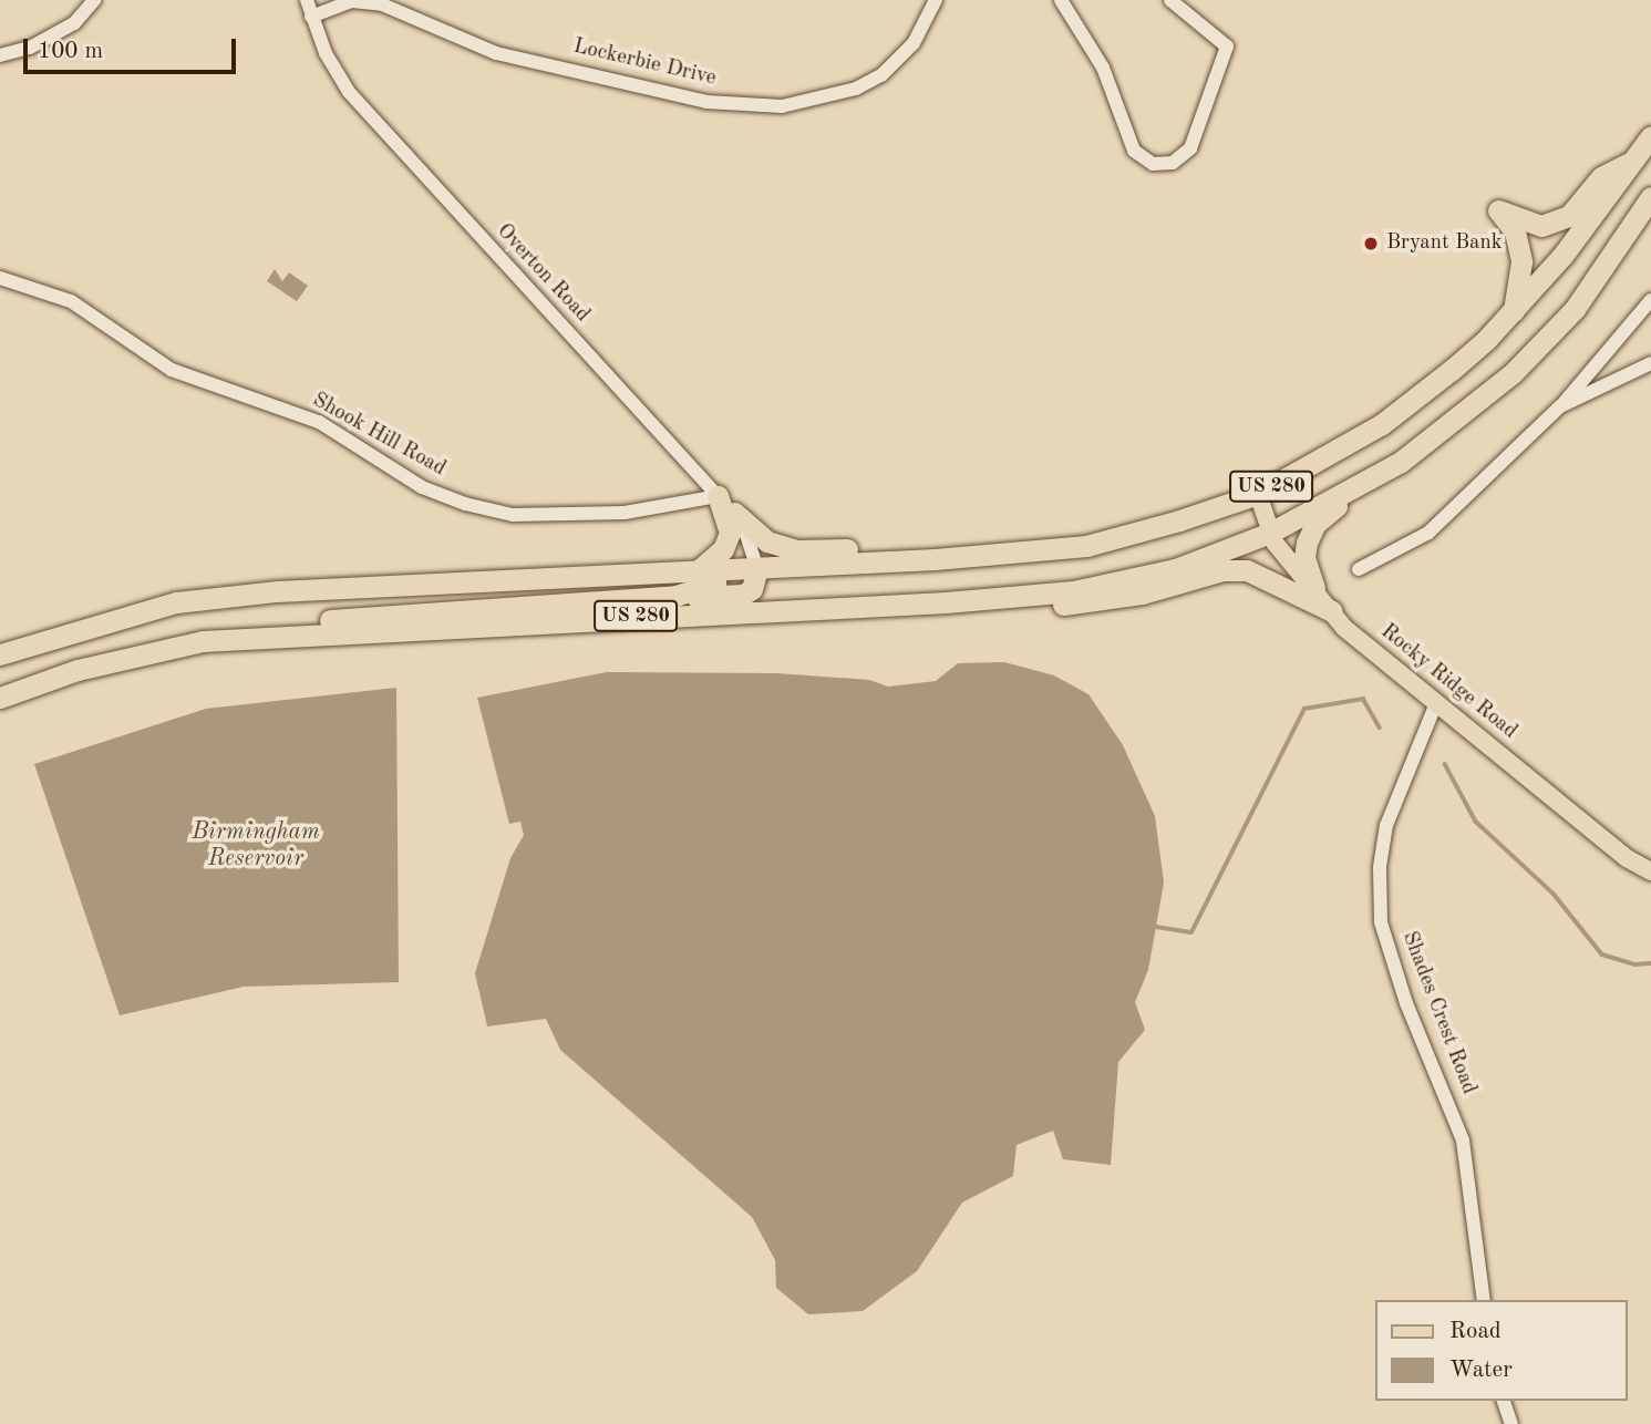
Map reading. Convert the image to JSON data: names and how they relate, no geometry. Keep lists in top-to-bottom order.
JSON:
{
  "streets": {
    "highway": ["US 280"],
    "main road": ["Rocky Ridge Road"],
    "street": [
      "Lockerbie Drive",
      "Overton Road",
      "Shook Hill Road",
      "Shades Crest Road"
    ]
  },
  "crossings": [
    ["Lockerbie Drive", "Overton Road"],
    ["Overton Road", "Shook Hill Road"],
    ["Overton Road", "US 280"],
    ["US 280", "Rocky Ridge Road"],
    ["Rocky Ridge Road", "Shades Crest Road"]
  ],
  "water": ["Birmingham Reservoir"],
  "places": ["Bryant Bank"],
  "legend": ["Road", "Water"],
  "scale_bar": "100 m"
}
